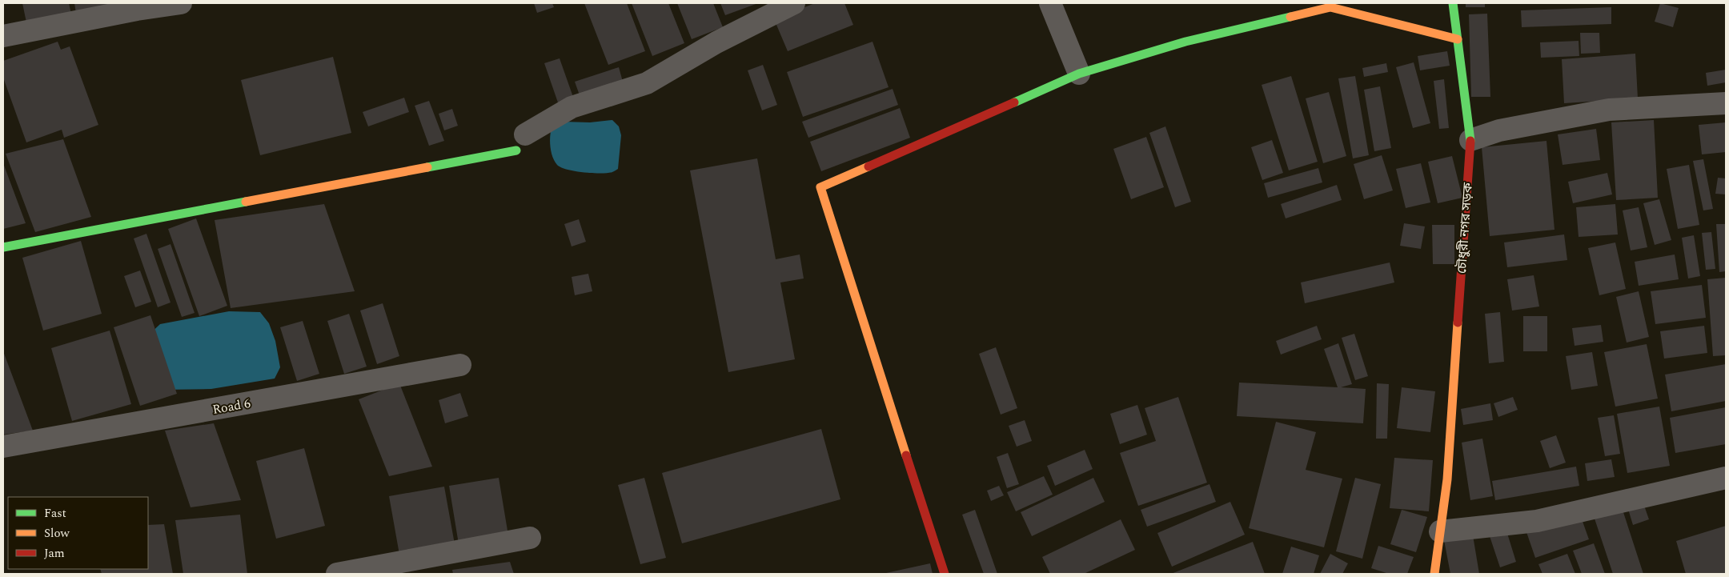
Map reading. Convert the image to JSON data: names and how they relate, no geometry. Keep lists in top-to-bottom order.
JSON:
{
  "streets": {
    "street": ["চৌধুরী নগর সড়ক", "Road 6"]
  },
  "legend": ["Fast", "Slow", "Jam"]
}
